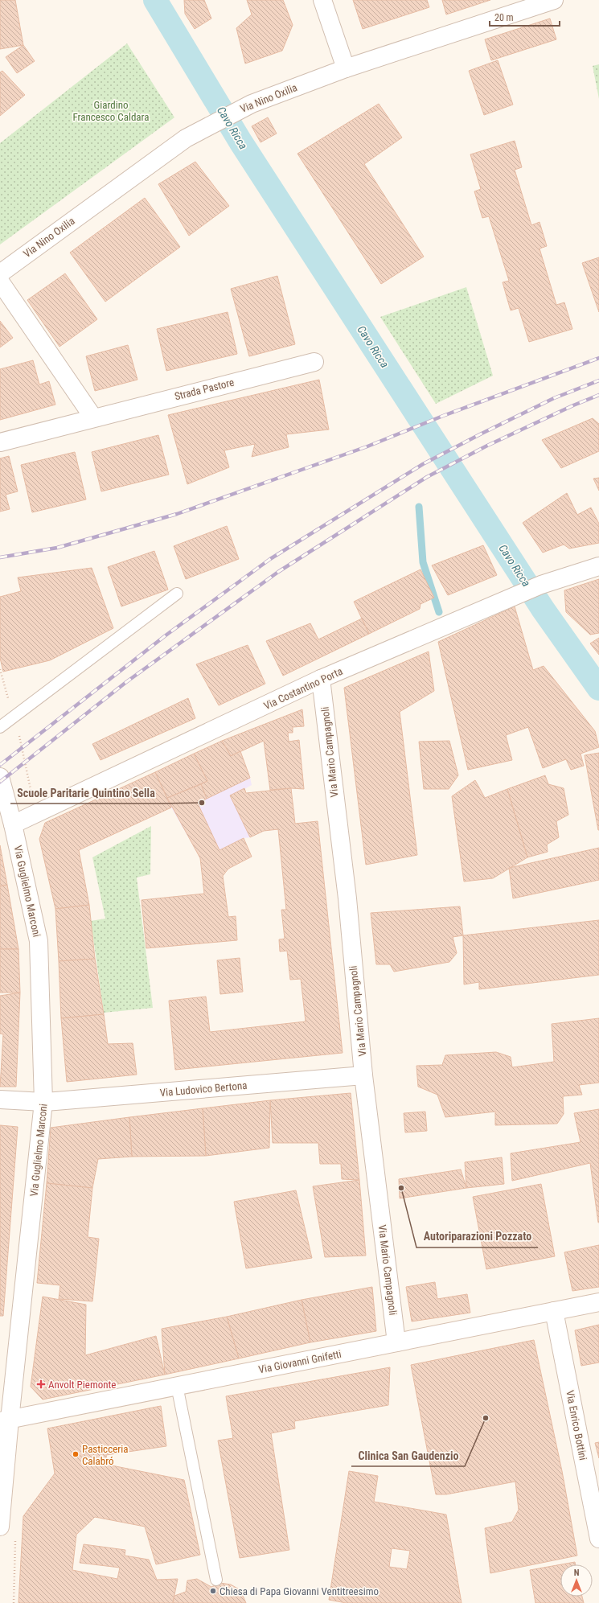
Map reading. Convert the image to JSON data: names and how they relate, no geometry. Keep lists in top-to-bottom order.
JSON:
{
  "streets": {
    "street": [
      "Via Nino Oxilia",
      "Strada Pastore",
      "Via Costantino Porta",
      "Via Mario Campagnoli",
      "Via Guglielmo Marconi",
      "Via Ludovico Bertona",
      "Via Giovanni Gnifetti",
      "Via Enrico Bottini"
    ]
  },
  "crossings": [
    ["Via Costantino Porta", "Via Mario Campagnoli"],
    ["Via Costantino Porta", "Via Guglielmo Marconi"],
    ["Via Mario Campagnoli", "Via Ludovico Bertona"],
    ["Via Mario Campagnoli", "Via Giovanni Gnifetti"],
    ["Via Guglielmo Marconi", "Via Ludovico Bertona"],
    ["Via Guglielmo Marconi", "Via Giovanni Gnifetti"],
    ["Via Giovanni Gnifetti", "Via Enrico Bottini"]
  ],
  "water": ["Cavo Ricca"],
  "parks": ["Giardino Francesco Caldara"],
  "places": {
    "other": [
      "Scuole Paritarie Quintino Sella",
      "Autoriparazioni Pozzato",
      "Clinica San Gaudenzio",
      "Pasticceria Calabró",
      "Chiesa di Papa Giovanni Ventitreesimo"
    ],
    "health": ["Anvolt Piemonte"]
  },
  "scale_bar": "20 m",
  "north": "top"
}
